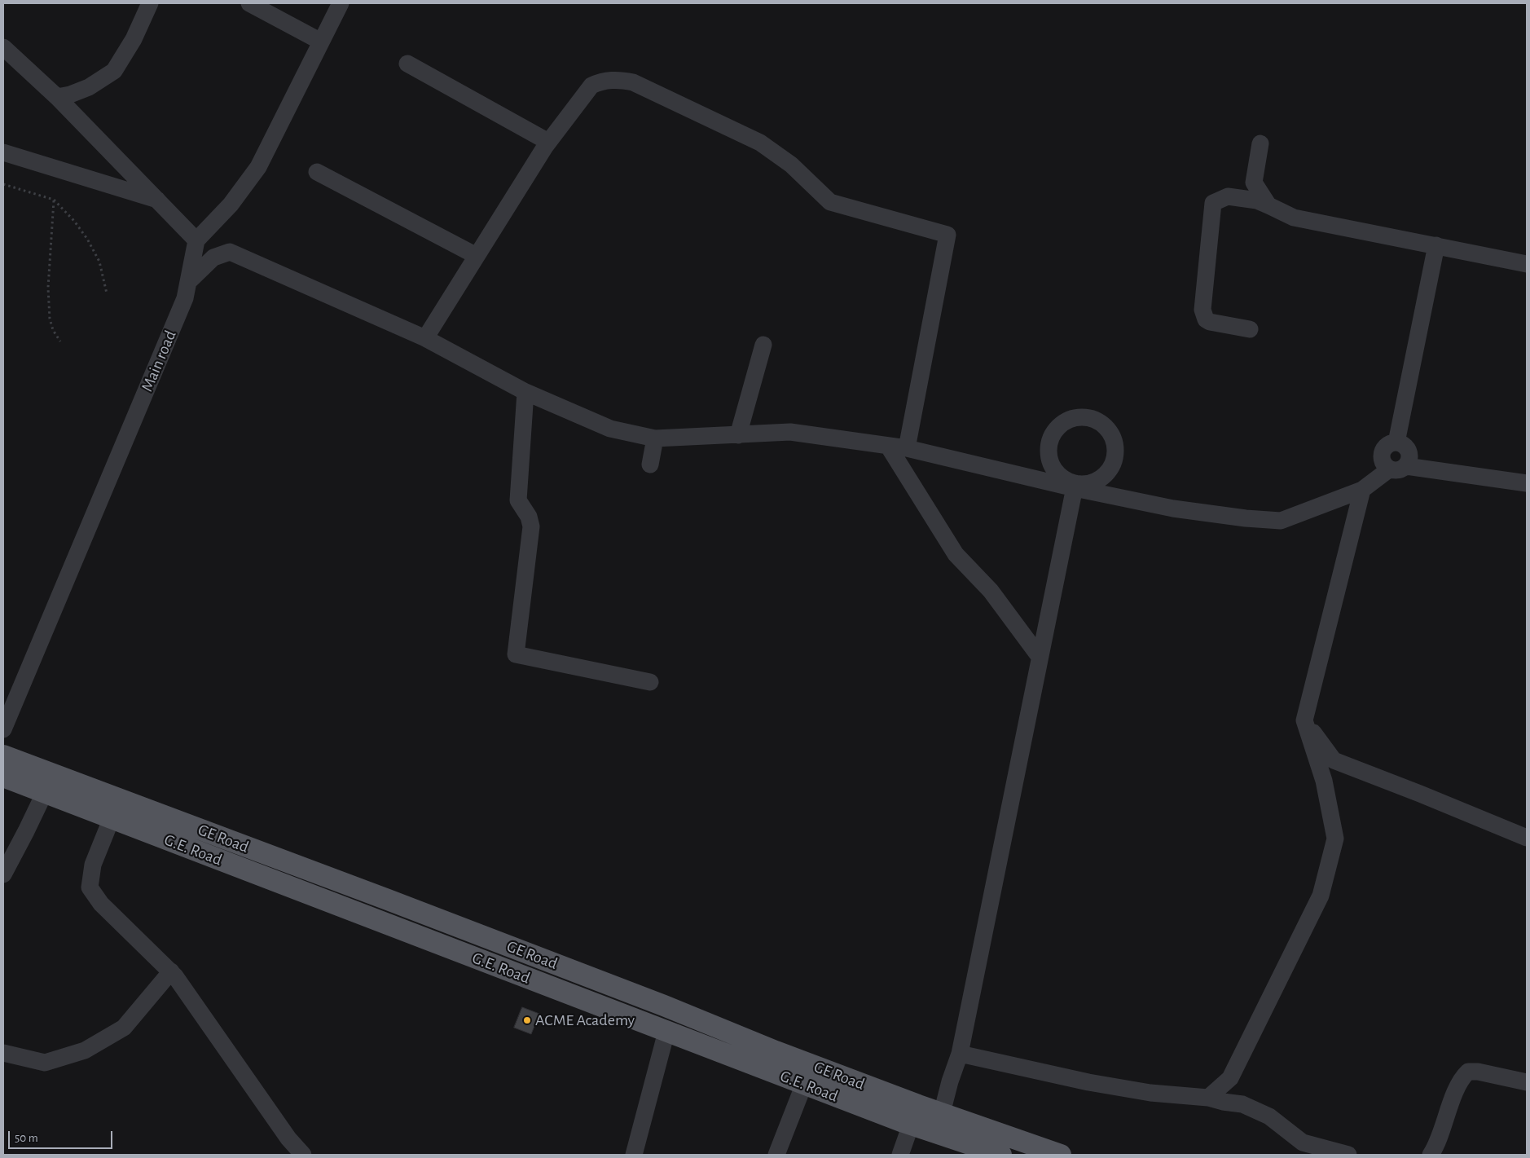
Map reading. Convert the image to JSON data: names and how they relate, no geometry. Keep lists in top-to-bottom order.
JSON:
{
  "streets": {
    "main road": ["GE Road", "G.E. Road"],
    "street": ["Main road"]
  },
  "places": ["ACME Academy"],
  "scale_bar": "50 m"
}
